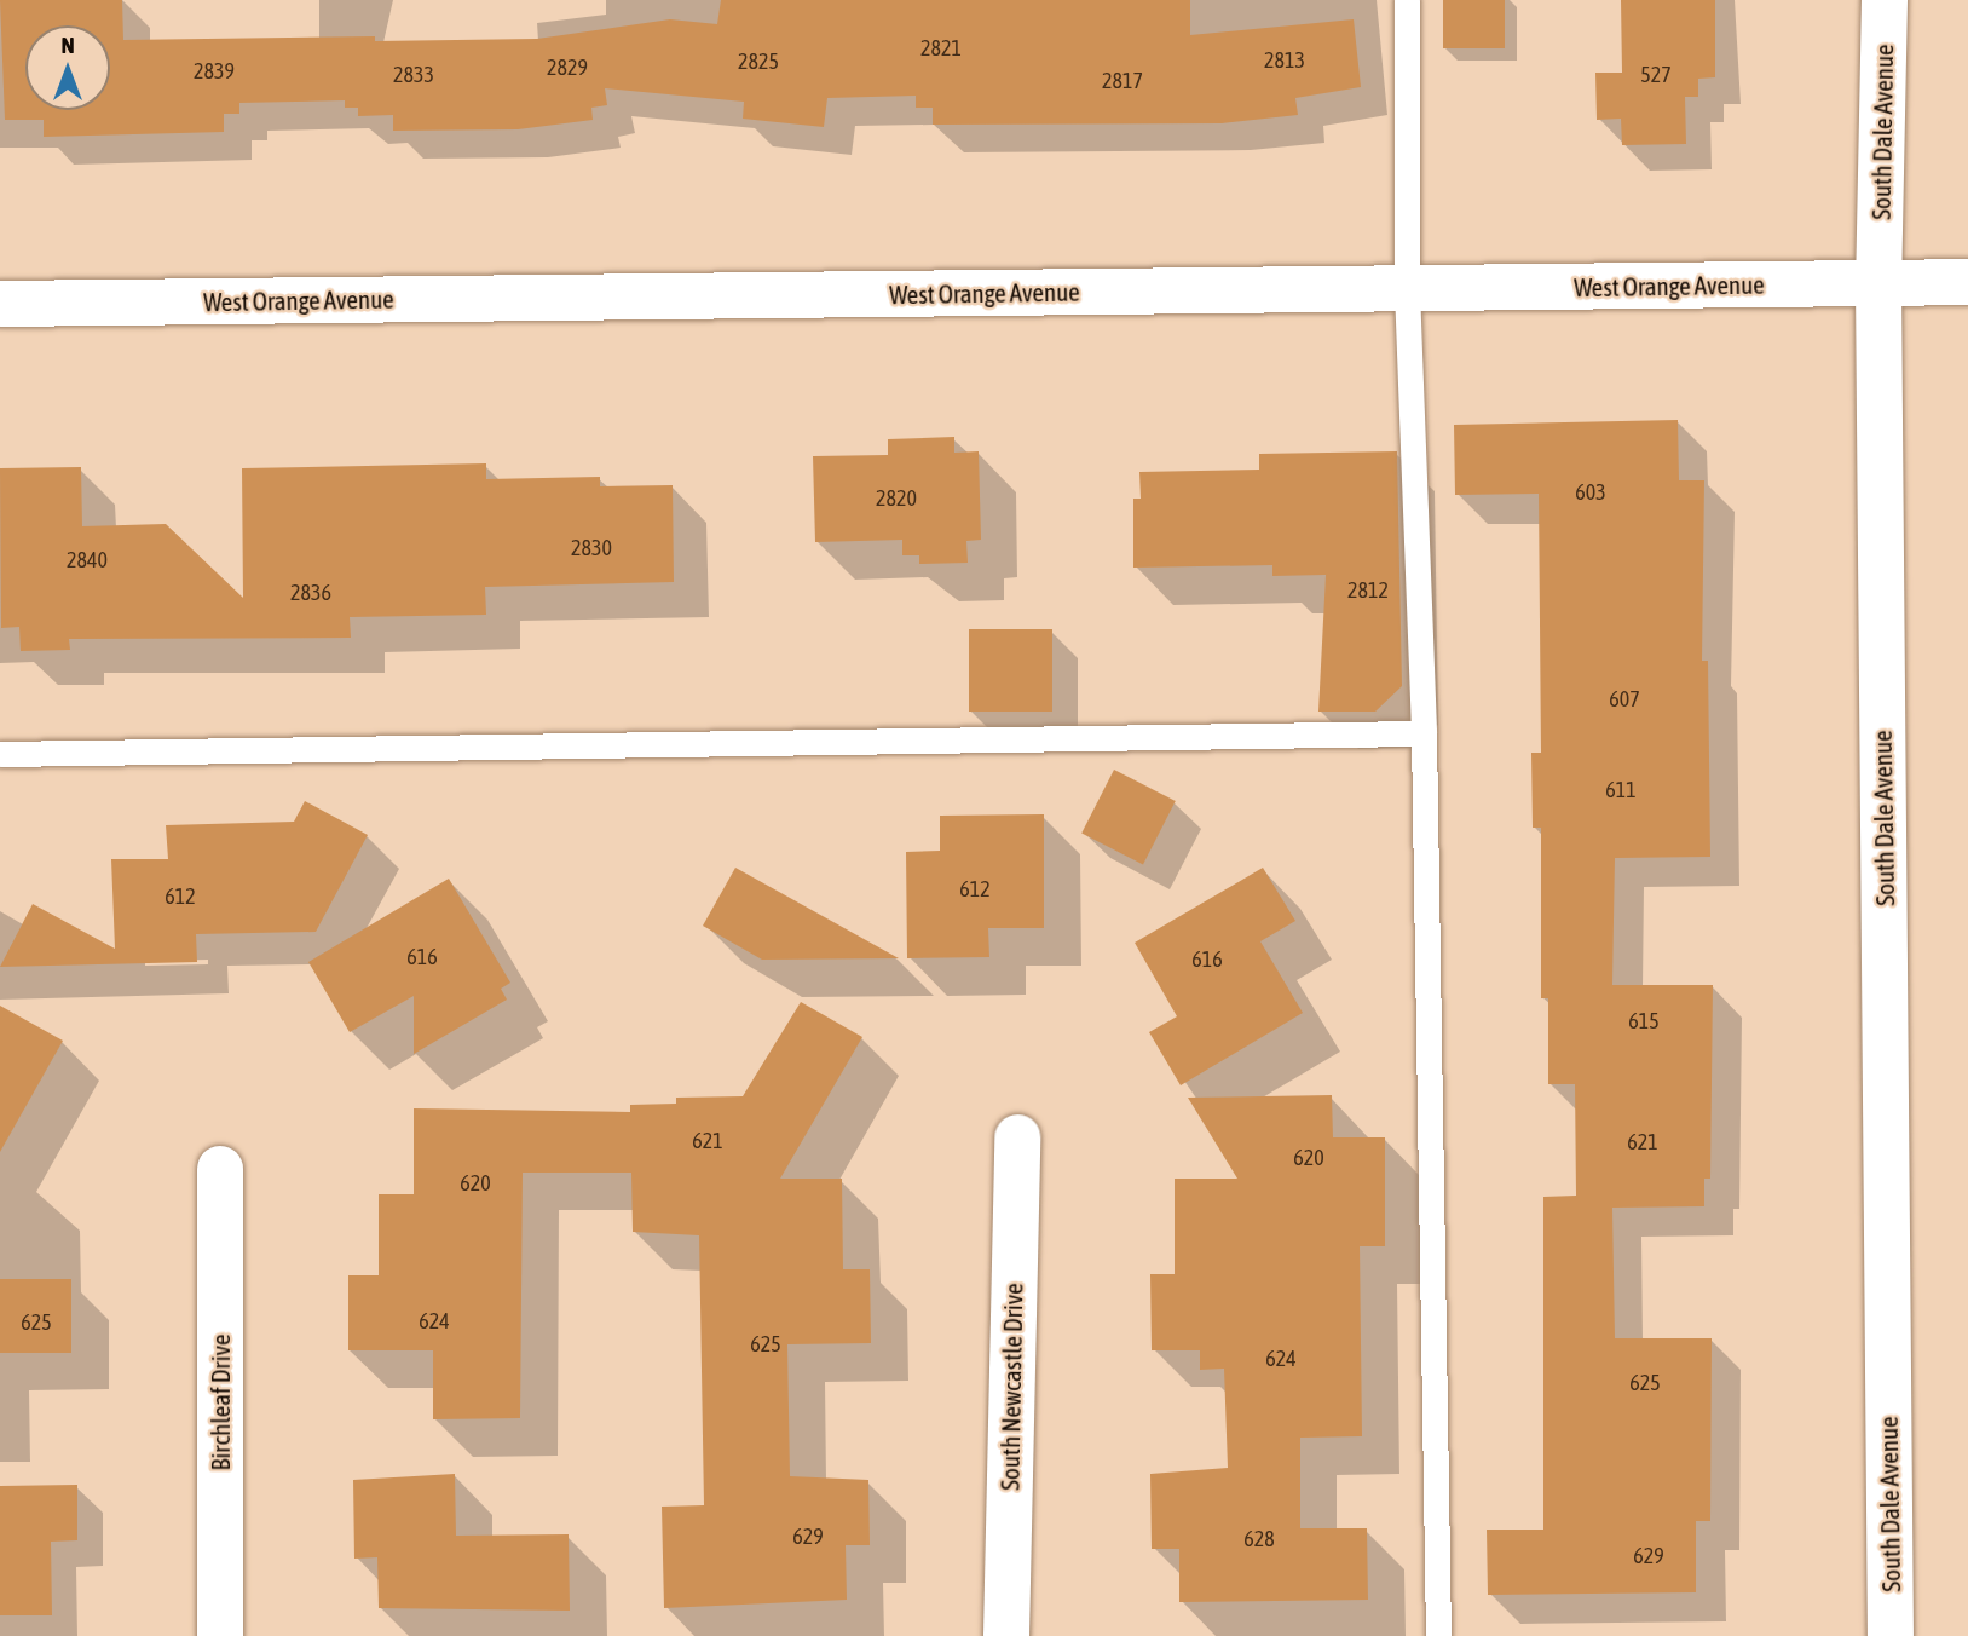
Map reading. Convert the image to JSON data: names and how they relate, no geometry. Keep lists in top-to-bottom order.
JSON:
{
  "streets": {
    "street": [
      "South Dale Avenue",
      "West Orange Avenue",
      "South Newcastle Drive",
      "Birchleaf Drive"
    ]
  },
  "crossings": [
    ["South Dale Avenue", "West Orange Avenue"]
  ],
  "house_numbers": [
    "2821",
    "2813",
    "2825",
    "2829",
    "2839",
    "2833",
    "527",
    "2817",
    "603",
    "2820",
    "2830",
    "2840",
    "2812",
    "2836",
    "607",
    "611",
    "612",
    "612",
    "616",
    "616",
    "615",
    "621",
    "621",
    "620",
    "620",
    "624",
    "625",
    "625",
    "624",
    "625",
    "629",
    "628",
    "629"
  ],
  "north": "top"
}
